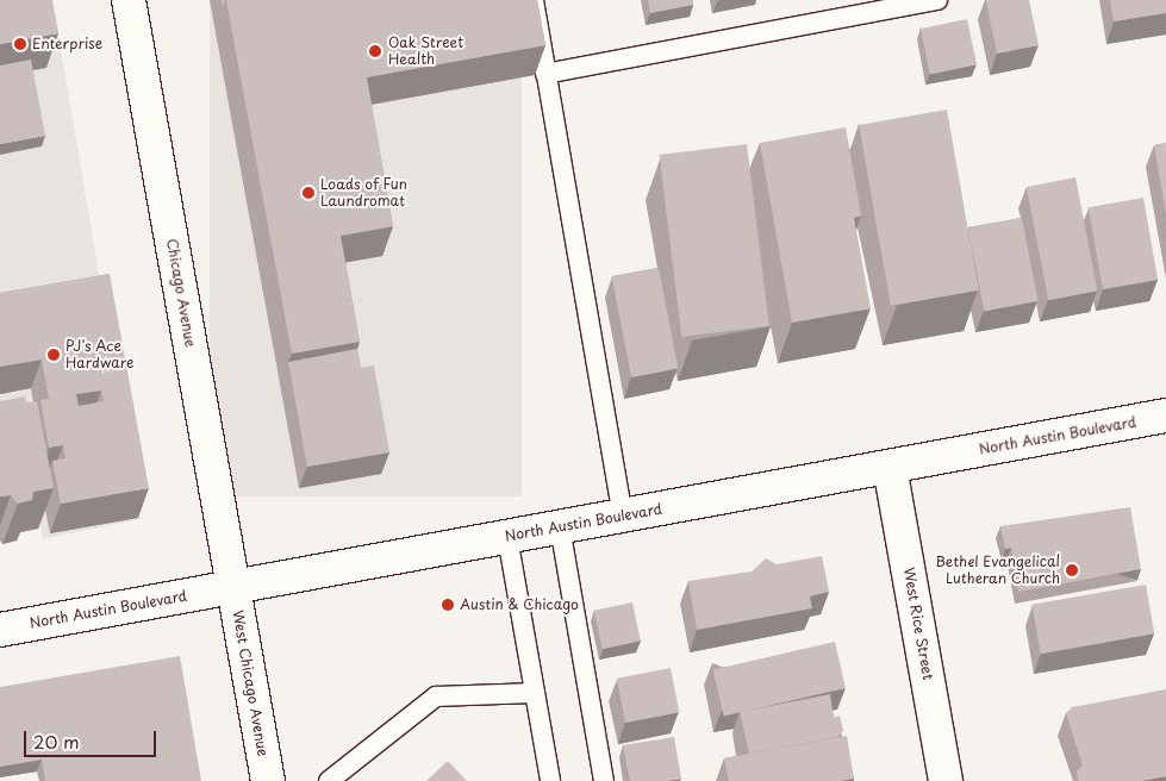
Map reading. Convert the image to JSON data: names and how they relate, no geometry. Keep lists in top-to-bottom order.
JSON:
{
  "streets": {
    "street": [
      "Chicago Avenue",
      "North Austin Boulevard",
      "West Rice Street",
      "West Chicago Avenue"
    ]
  },
  "crossings": [
    ["Chicago Avenue", "North Austin Boulevard"],
    ["Chicago Avenue", "West Chicago Avenue"],
    ["North Austin Boulevard", "West Rice Street"],
    ["North Austin Boulevard", "West Chicago Avenue"]
  ],
  "places": [
    "Enterprise",
    "Oak Street Health",
    "Loads of Fun Laundromat",
    "PJ's Ace Hardware",
    "Bethel Evangelical Lutheran Church",
    "Austin & Chicago"
  ],
  "scale_bar": "20 m"
}
